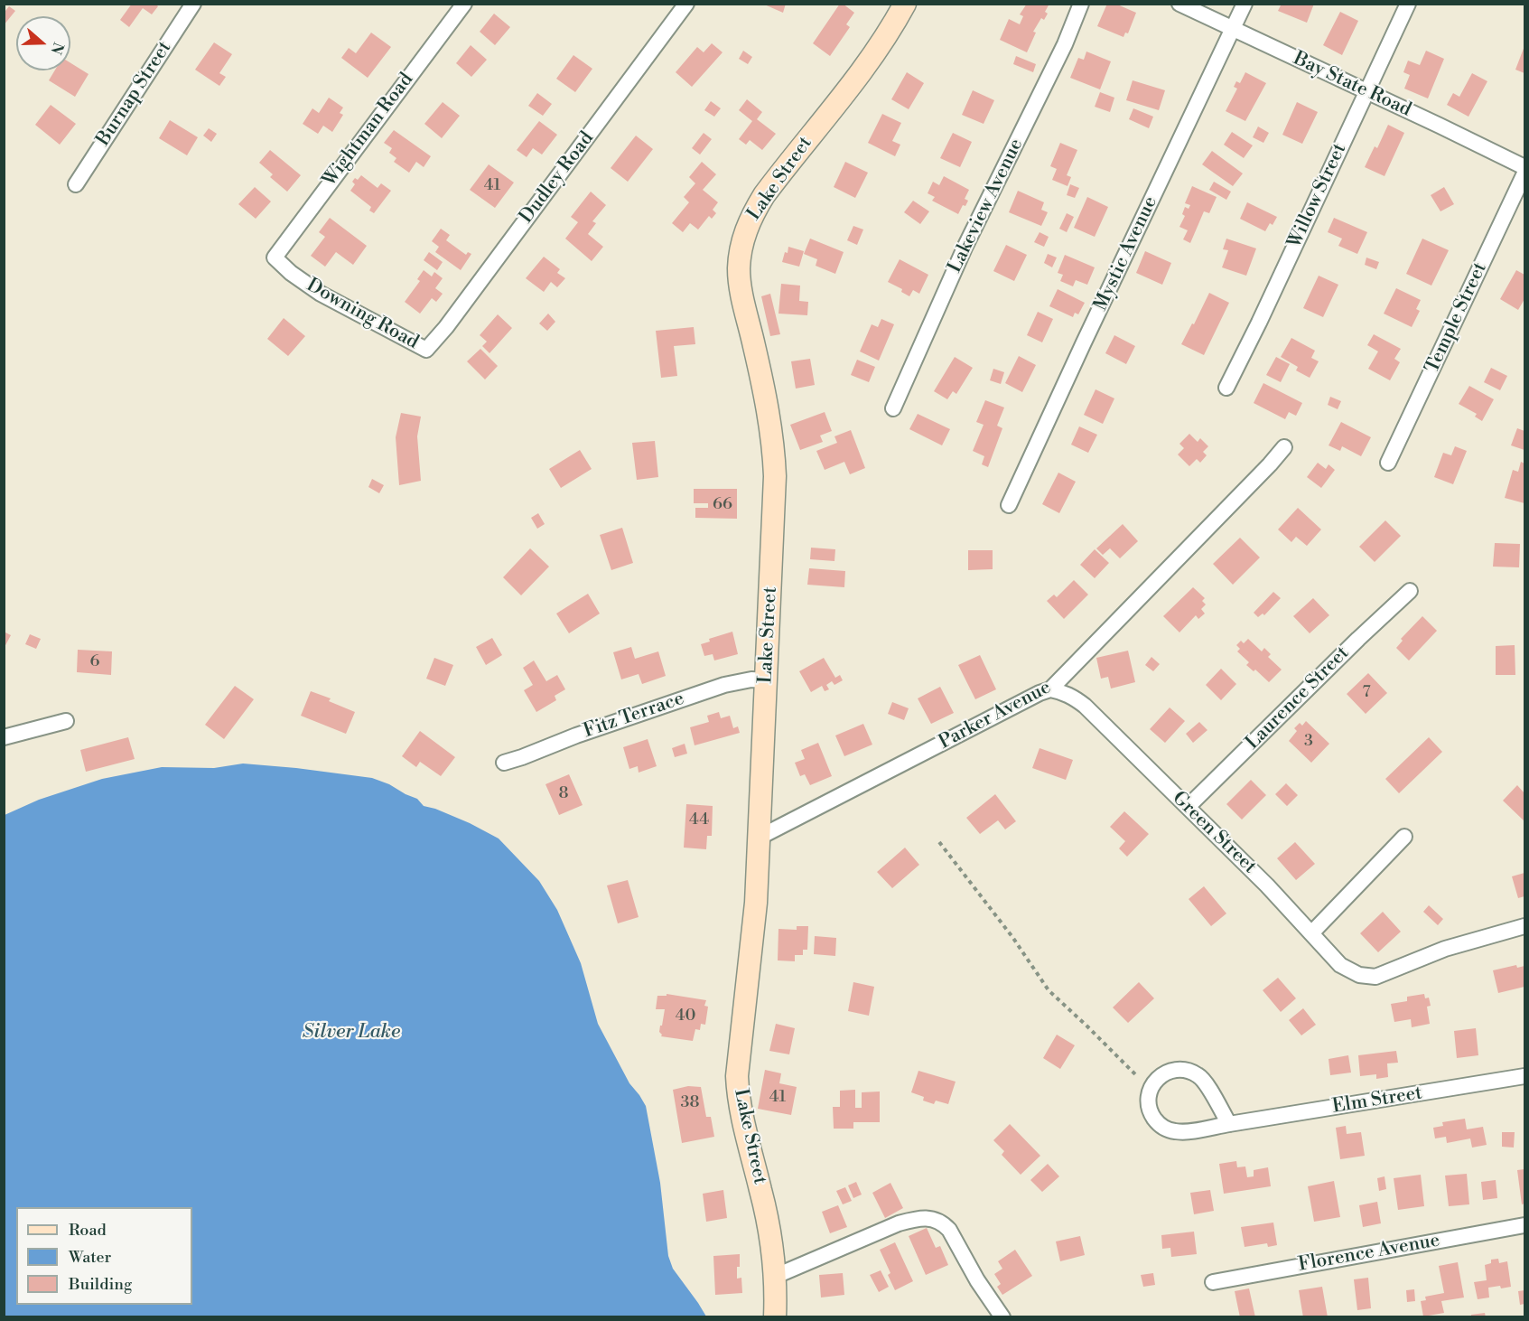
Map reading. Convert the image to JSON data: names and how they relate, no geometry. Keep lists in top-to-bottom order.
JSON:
{
  "streets": {
    "street": [
      "Bay State Road",
      "Burnap Street",
      "Wightman Road",
      "Dudley Road",
      "Lake Street",
      "Willow Street",
      "Lakeview Avenue",
      "Mystic Avenue",
      "Downing Road",
      "Temple Street",
      "Laurence Street",
      "Fitz Terrace",
      "Parker Avenue",
      "Green Street",
      "Elm Street",
      "Florence Avenue"
    ]
  },
  "crossings": [
    ["Bay State Road", "Willow Street"],
    ["Bay State Road", "Mystic Avenue"],
    ["Wightman Road", "Downing Road"],
    ["Dudley Road", "Downing Road"],
    ["Lake Street", "Fitz Terrace"],
    ["Lake Street", "Parker Avenue"],
    ["Laurence Street", "Green Street"],
    ["Parker Avenue", "Green Street"]
  ],
  "water": ["Silver Lake"],
  "house_numbers": [
    "41",
    "66",
    "6",
    "7",
    "3",
    "8",
    "44",
    "40",
    "41",
    "38"
  ],
  "legend": ["Road", "Water", "Building"],
  "north": "right"
}
